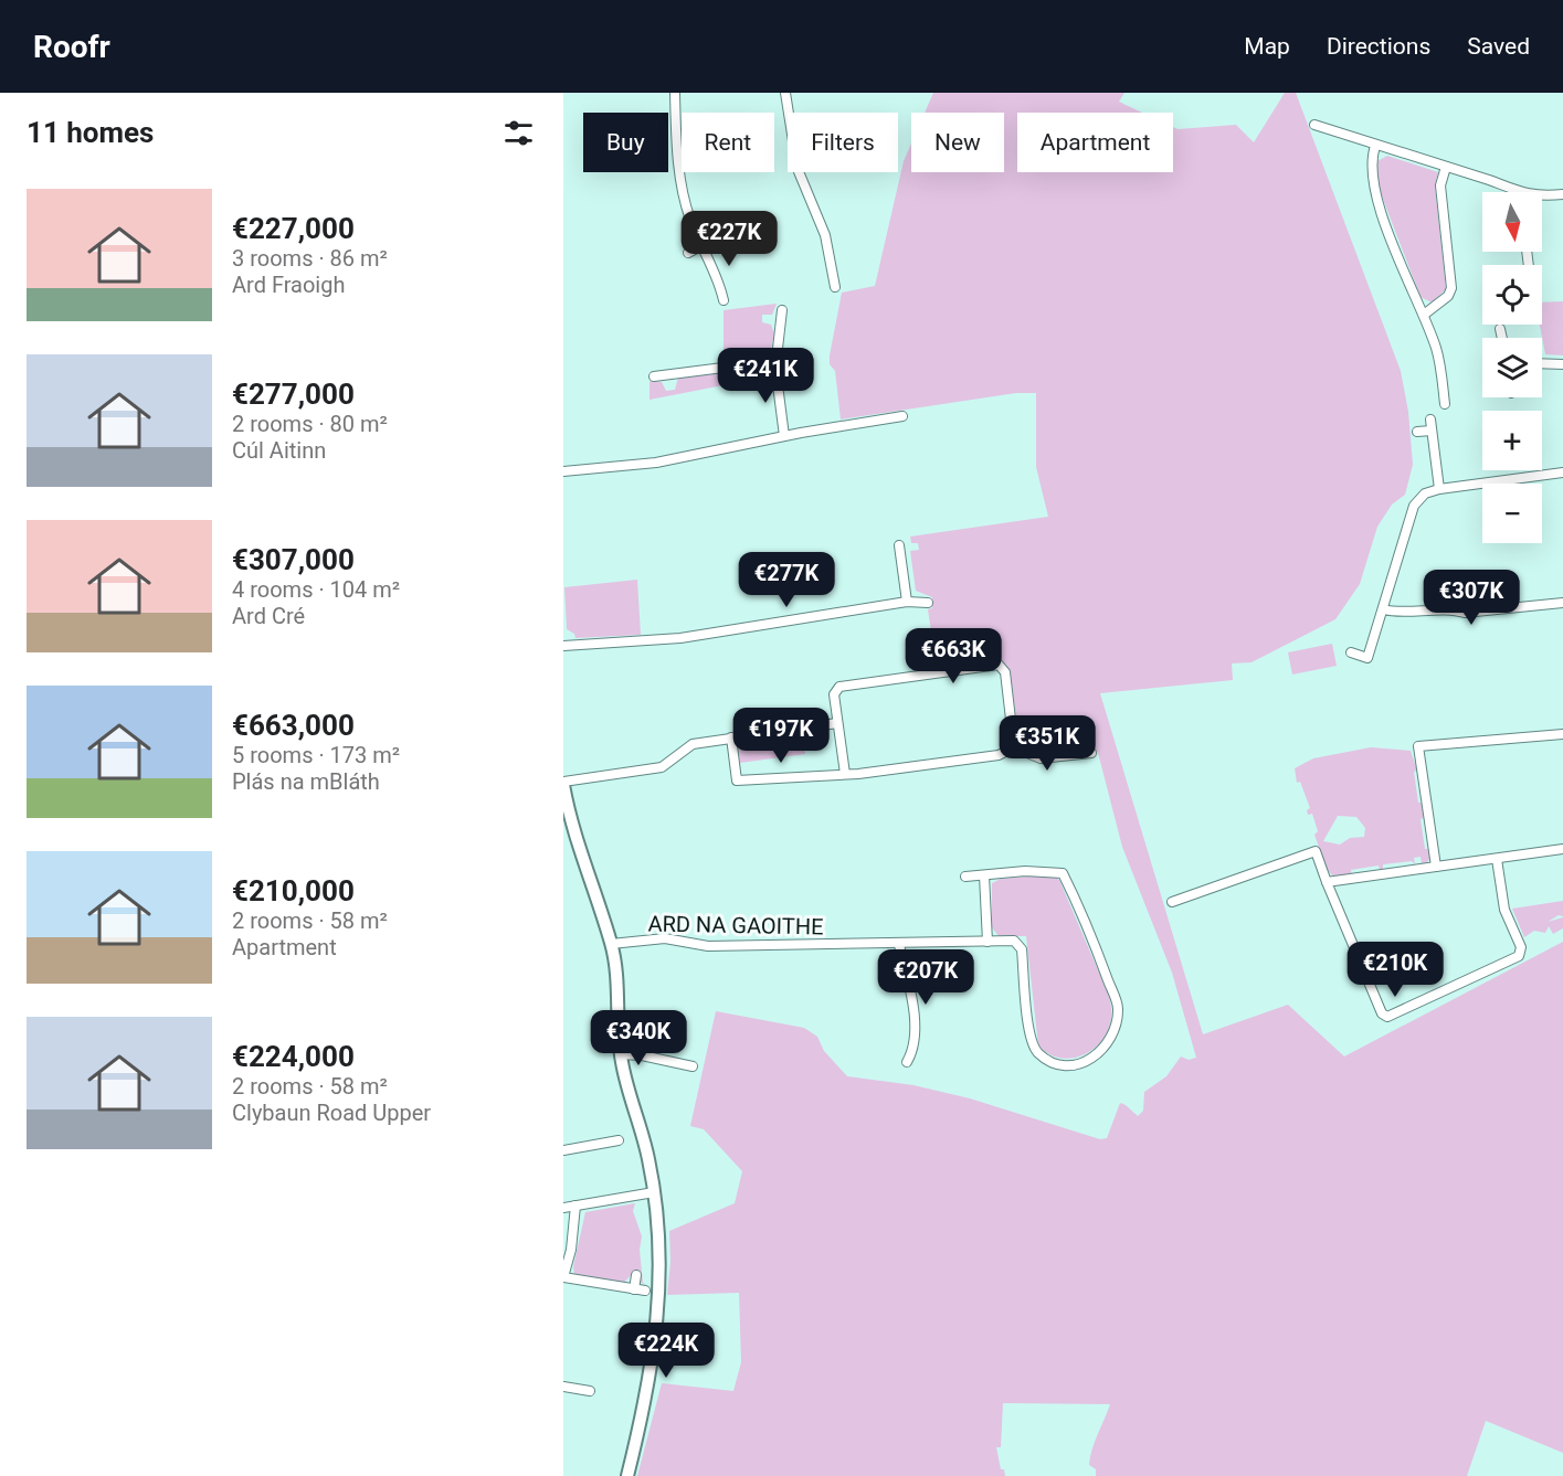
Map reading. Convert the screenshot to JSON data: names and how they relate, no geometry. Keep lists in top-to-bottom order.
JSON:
{
  "streets": {
    "street": ["ARD NA GAOITHE"]
  },
  "north": "bottom",
  "page": {
    "header": "Roofr",
    "nav": ["Map", "Directions", "Saved"],
    "heading": "11 homes",
    "chip": [
      "Buy",
      "Rent",
      "Filters",
      "New",
      "Apartment"
    ],
    "list": [
      {
        "name": "€227,000",
        "note": "3 rooms · 86 m² · Ard Fraoigh"
      },
      {
        "name": "€277,000",
        "note": "2 rooms · 80 m² · Cúl Aitinn"
      },
      {
        "name": "€307,000",
        "note": "4 rooms · 104 m² · Ard Cré"
      },
      {
        "name": "€663,000",
        "note": "5 rooms · 173 m² · Plás na mBláth"
      },
      {
        "name": "€210,000",
        "note": "2 rooms · 58 m² · Apartment"
      },
      {
        "name": "€224,000",
        "note": "2 rooms · 58 m² · Clybaun Road Upper"
      }
    ],
    "map_buttons": ["+", "−"],
    "price": [
      "€227K",
      "€241K",
      "€277K",
      "€307K",
      "€663K",
      "€197K",
      "€351K",
      "€210K",
      "€207K",
      "€340K",
      "€224K"
    ]
  }
}
